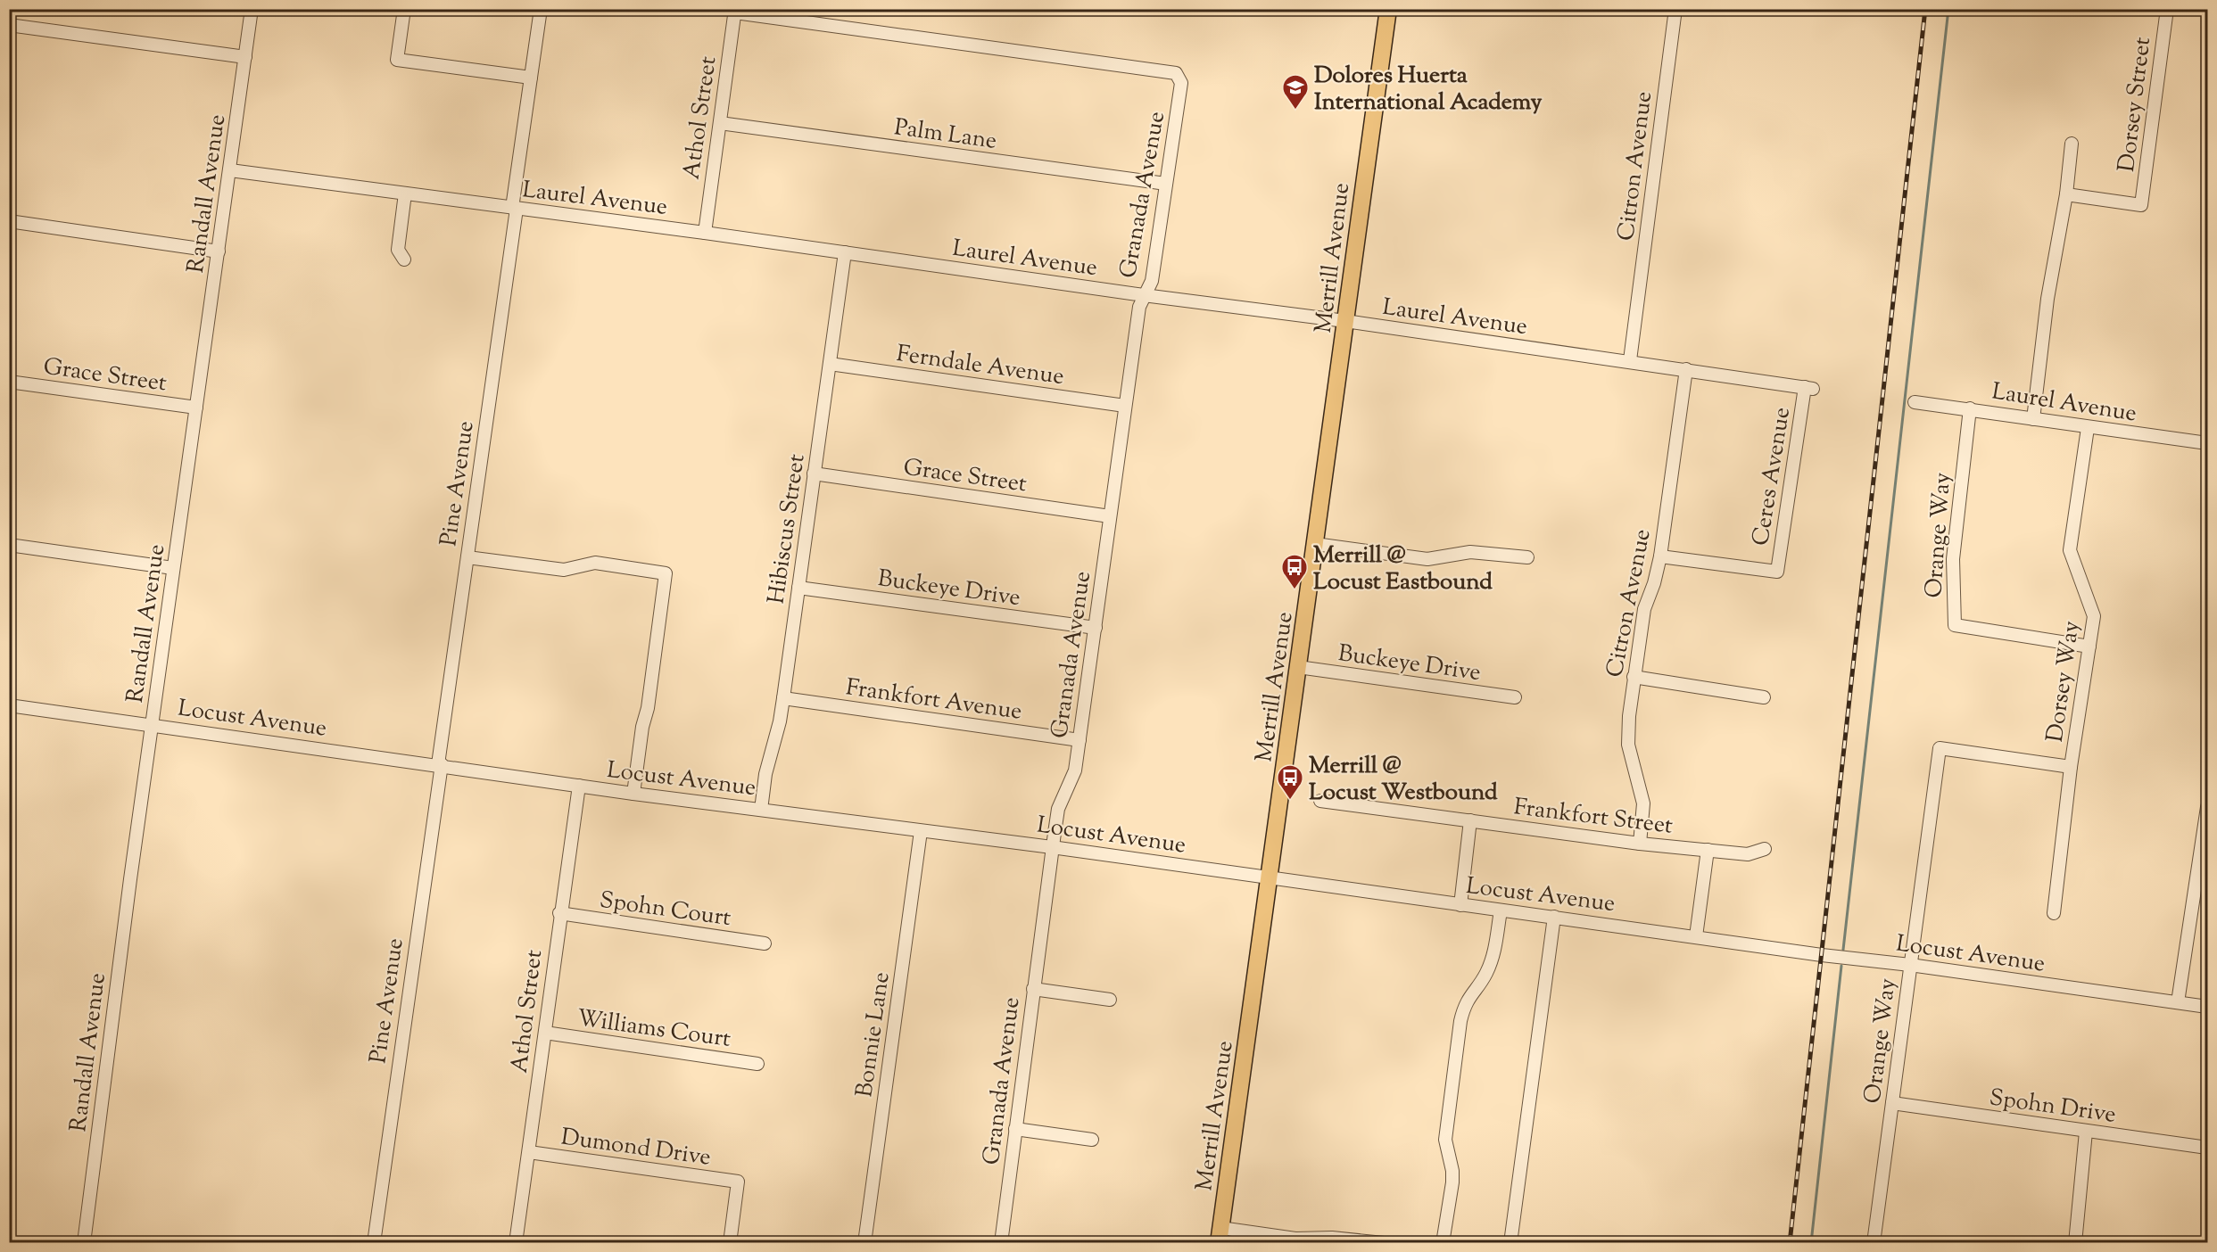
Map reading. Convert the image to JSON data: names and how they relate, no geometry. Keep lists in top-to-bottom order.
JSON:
{
  "streets": {
    "main road": ["Merrill Avenue"],
    "street": [
      "Dorsey Street",
      "Athol Street",
      "Palm Lane",
      "Citron Avenue",
      "Randall Avenue",
      "Granada Avenue",
      "Laurel Avenue",
      "Ferndale Avenue",
      "Grace Street",
      "Ceres Avenue",
      "Pine Avenue",
      "Hibiscus Street",
      "Orange Way",
      "Buckeye Drive",
      "Dorsey Way",
      "Frankfort Avenue",
      "Locust Avenue",
      "Frankfort Street",
      "Spohn Court",
      "Williams Court",
      "Bonnie Lane",
      "Spohn Drive",
      "Dumond Drive"
    ]
  },
  "crossings": [
    ["Athol Street", "Palm Lane"],
    ["Athol Street", "Granada Avenue"],
    ["Athol Street", "Laurel Avenue"],
    ["Athol Street", "Locust Avenue"],
    ["Athol Street", "Spohn Court"],
    ["Athol Street", "Williams Court"],
    ["Athol Street", "Dumond Drive"],
    ["Palm Lane", "Granada Avenue"],
    ["Citron Avenue", "Laurel Avenue"],
    ["Citron Avenue", "Ceres Avenue"],
    ["Citron Avenue", "Frankfort Street"],
    ["Randall Avenue", "Laurel Avenue"],
    ["Randall Avenue", "Grace Street"],
    ["Randall Avenue", "Locust Avenue"],
    ["Granada Avenue", "Laurel Avenue"],
    ["Granada Avenue", "Ferndale Avenue"],
    ["Granada Avenue", "Grace Street"],
    ["Granada Avenue", "Buckeye Drive"],
    ["Granada Avenue", "Frankfort Avenue"],
    ["Granada Avenue", "Locust Avenue"],
    ["Laurel Avenue", "Merrill Avenue"],
    ["Laurel Avenue", "Ceres Avenue"],
    ["Laurel Avenue", "Pine Avenue"],
    ["Laurel Avenue", "Hibiscus Street"],
    ["Laurel Avenue", "Orange Way"],
    ["Laurel Avenue", "Dorsey Way"],
    ["Merrill Avenue", "Buckeye Drive"],
    ["Merrill Avenue", "Locust Avenue"],
    ["Ferndale Avenue", "Hibiscus Street"],
    ["Grace Street", "Hibiscus Street"],
    ["Pine Avenue", "Locust Avenue"],
    ["Hibiscus Street", "Buckeye Drive"],
    ["Hibiscus Street", "Frankfort Avenue"],
    ["Hibiscus Street", "Locust Avenue"],
    ["Orange Way", "Dorsey Way"],
    ["Orange Way", "Locust Avenue"],
    ["Orange Way", "Spohn Drive"],
    ["Locust Avenue", "Bonnie Lane"]
  ],
  "places": {
    "school or university": ["Dolores Huerta International Academy"],
    "bus stop": ["Merrill @ Locust Eastbound", "Merrill @ Locust Westbound"]
  }
}
